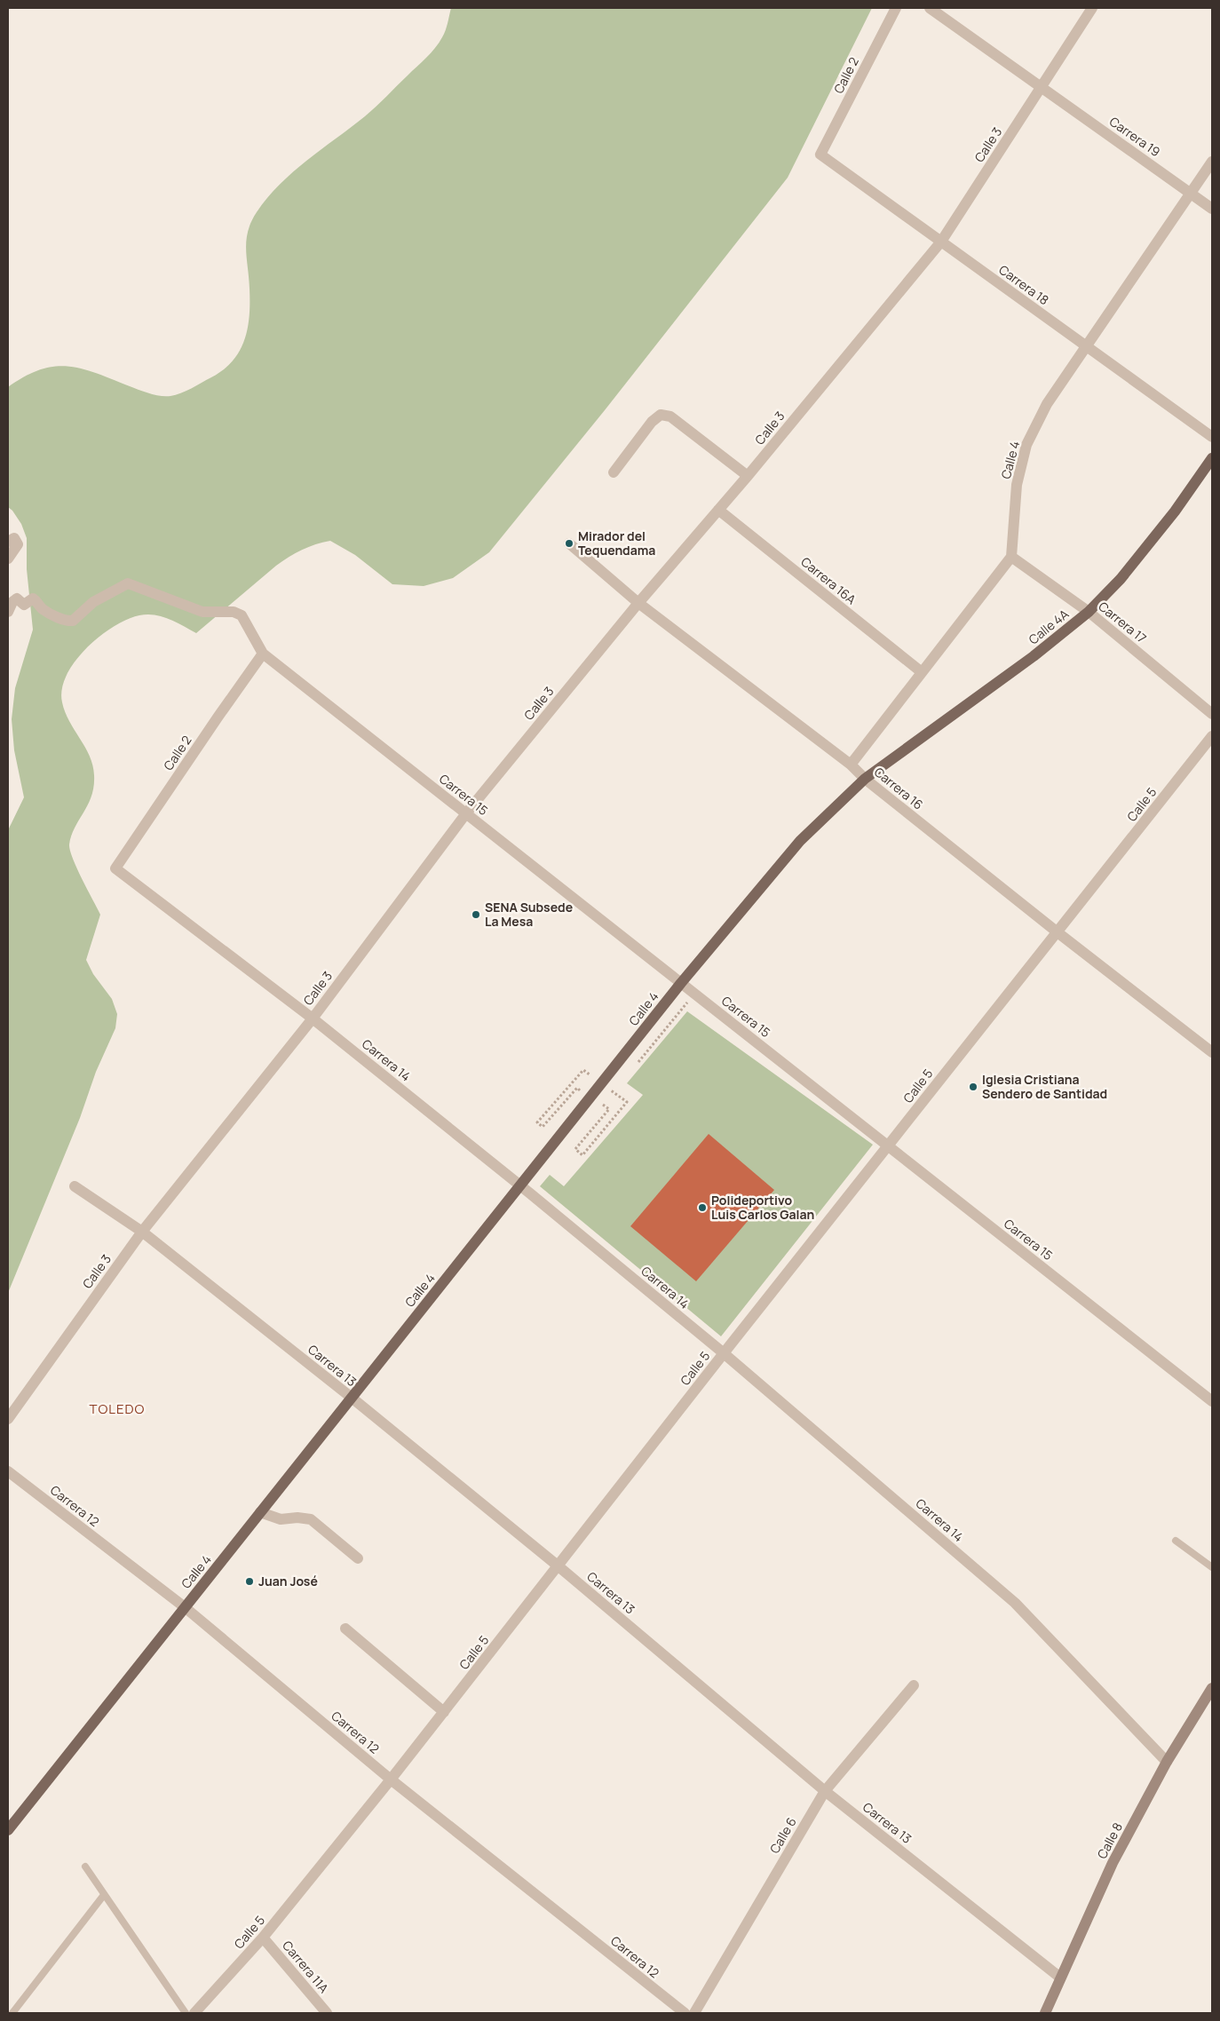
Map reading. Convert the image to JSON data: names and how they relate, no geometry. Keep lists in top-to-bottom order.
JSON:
{
  "streets": {
    "main road": ["Calle 4", "Calle 4A", "Calle 8"],
    "street": [
      "Calle 2",
      "Carrera 19",
      "Calle 3",
      "Carrera 18",
      "Carrera 16A",
      "Carrera 17",
      "Carrera 16",
      "Carrera 15",
      "Calle 5",
      "Carrera 14",
      "Carrera 13",
      "Carrera 12",
      "Calle 6",
      "Carrera 11A"
    ]
  },
  "crossings": [
    ["Calle 2", "Carrera 18"],
    ["Calle 2", "Carrera 15"],
    ["Calle 2", "Carrera 14"],
    ["Carrera 19", "Calle 3"],
    ["Carrera 19", "Calle 4"],
    ["Calle 3", "Carrera 18"],
    ["Calle 3", "Carrera 16A"],
    ["Calle 3", "Carrera 16"],
    ["Calle 3", "Carrera 15"],
    ["Calle 3", "Carrera 14"],
    ["Calle 3", "Carrera 13"],
    ["Carrera 18", "Calle 4"],
    ["Calle 4", "Carrera 17"],
    ["Calle 4", "Calle 4A"],
    ["Calle 4", "Carrera 16"],
    ["Calle 4", "Carrera 15"],
    ["Calle 4", "Carrera 14"],
    ["Calle 4", "Carrera 13"],
    ["Calle 4", "Carrera 12"],
    ["Carrera 17", "Calle 4A"],
    ["Calle 4A", "Carrera 16"],
    ["Carrera 16", "Calle 5"],
    ["Carrera 15", "Calle 5"],
    ["Calle 5", "Carrera 14"],
    ["Calle 5", "Carrera 13"],
    ["Calle 5", "Carrera 12"],
    ["Calle 5", "Carrera 11A"],
    ["Carrera 14", "Calle 8"],
    ["Carrera 13", "Calle 6"],
    ["Carrera 13", "Calle 8"]
  ],
  "districts": ["TOLEDO"],
  "places": [
    "Mirador del Tequendama",
    "SENA Subsede La Mesa",
    "Iglesia Cristiana Sendero de Santidad",
    "Polideportivo Luis Carlos Galan",
    "Juan José"
  ]
}
